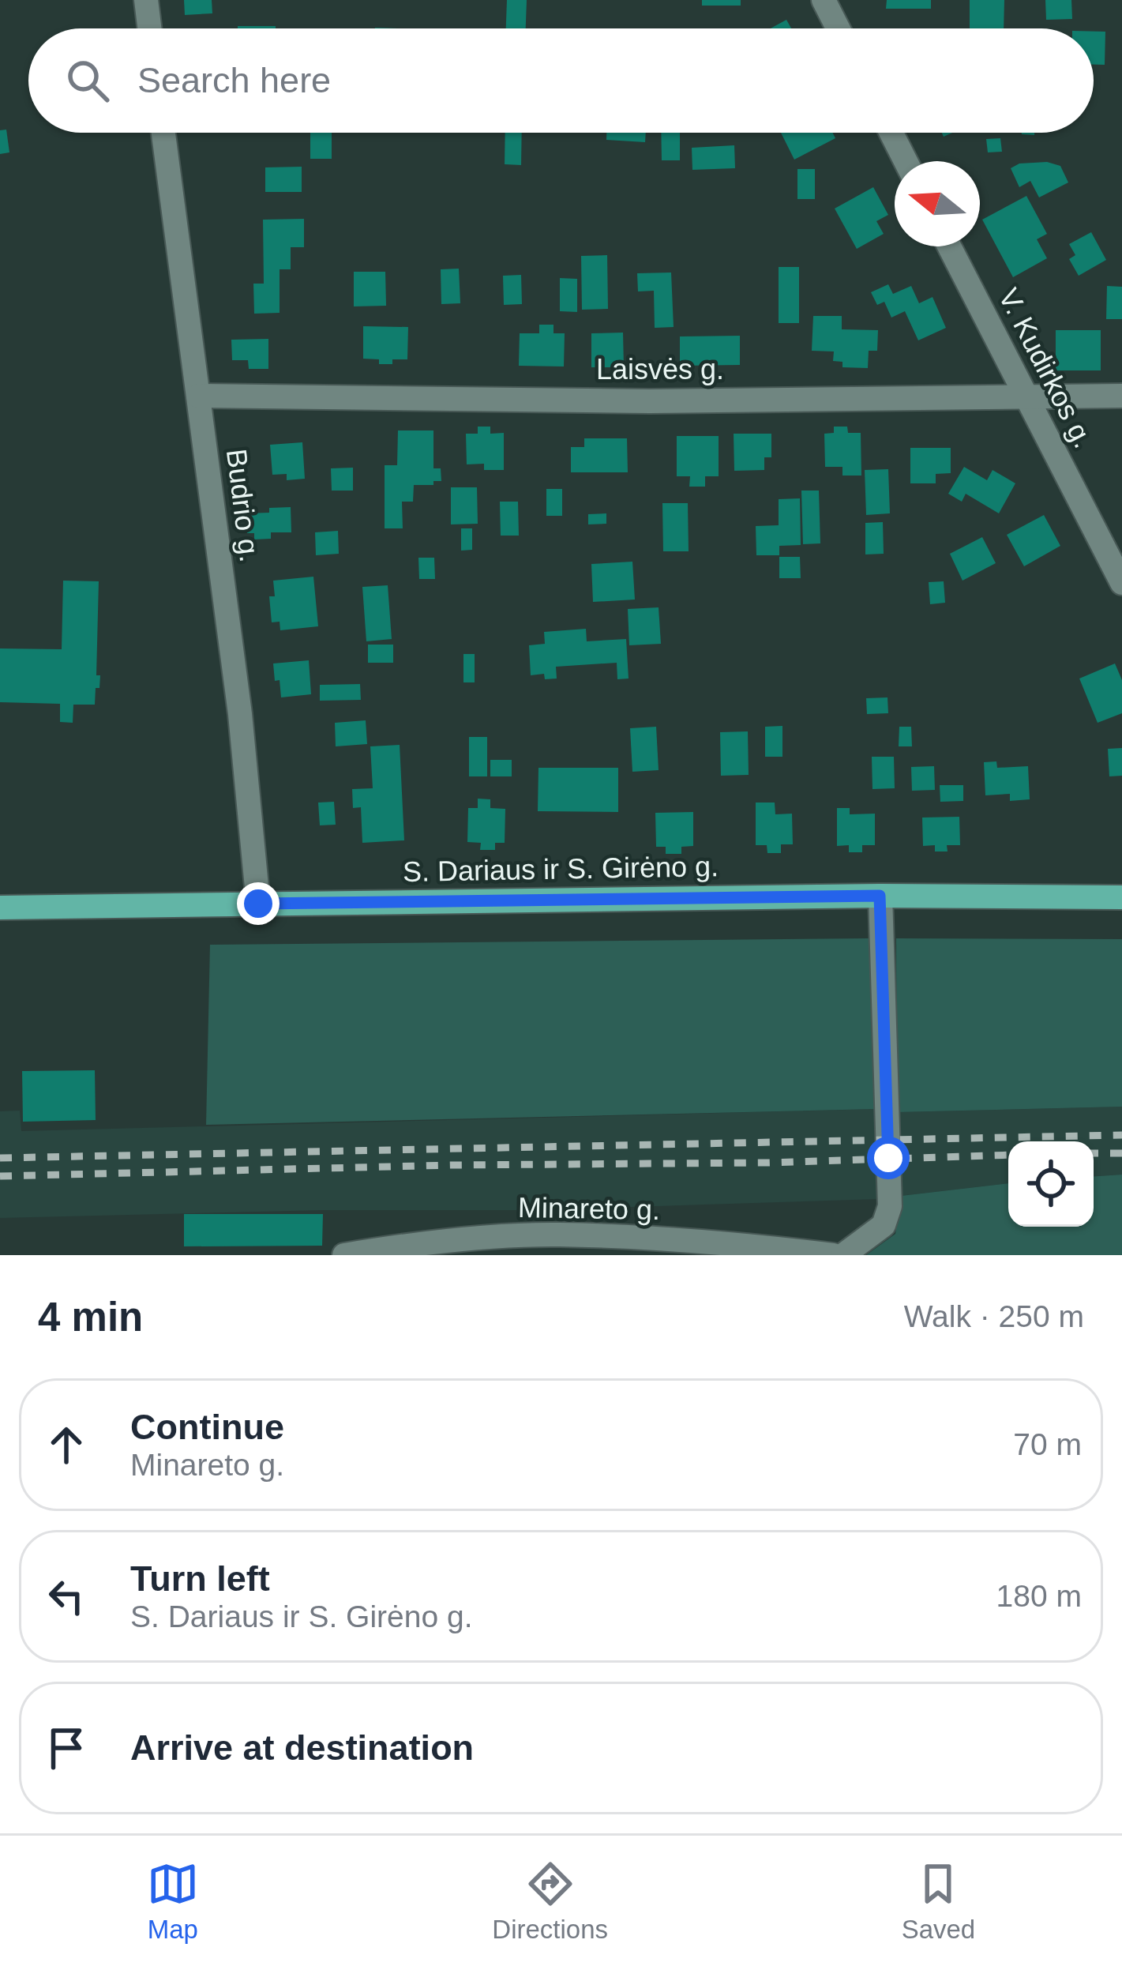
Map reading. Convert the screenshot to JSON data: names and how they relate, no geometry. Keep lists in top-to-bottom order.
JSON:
{
  "streets": {
    "main road": ["S. Dariaus ir S. Girėno g."],
    "street": [
      "V. Kudirkos g.",
      "Laisvės g.",
      "Budrio g.",
      "Minareto g."
    ]
  },
  "crossings": [
    ["V. Kudirkos g.", "Laisvės g."],
    ["Laisvės g.", "Budrio g."],
    ["Budrio g.", "S. Dariaus ir S. Girėno g."]
  ],
  "north": "left",
  "page": {
    "search": "Search here",
    "heading": ["4 min", "Walk · 250 m"],
    "list": [
      ["Continue", "Minareto g.", "70 m"],
      ["Turn left", "S. Dariaus ir S. Girėno g.", "180 m"],
      "Arrive at destination"
    ],
    "nav": ["Map", "Directions", "Saved"]
  }
}
